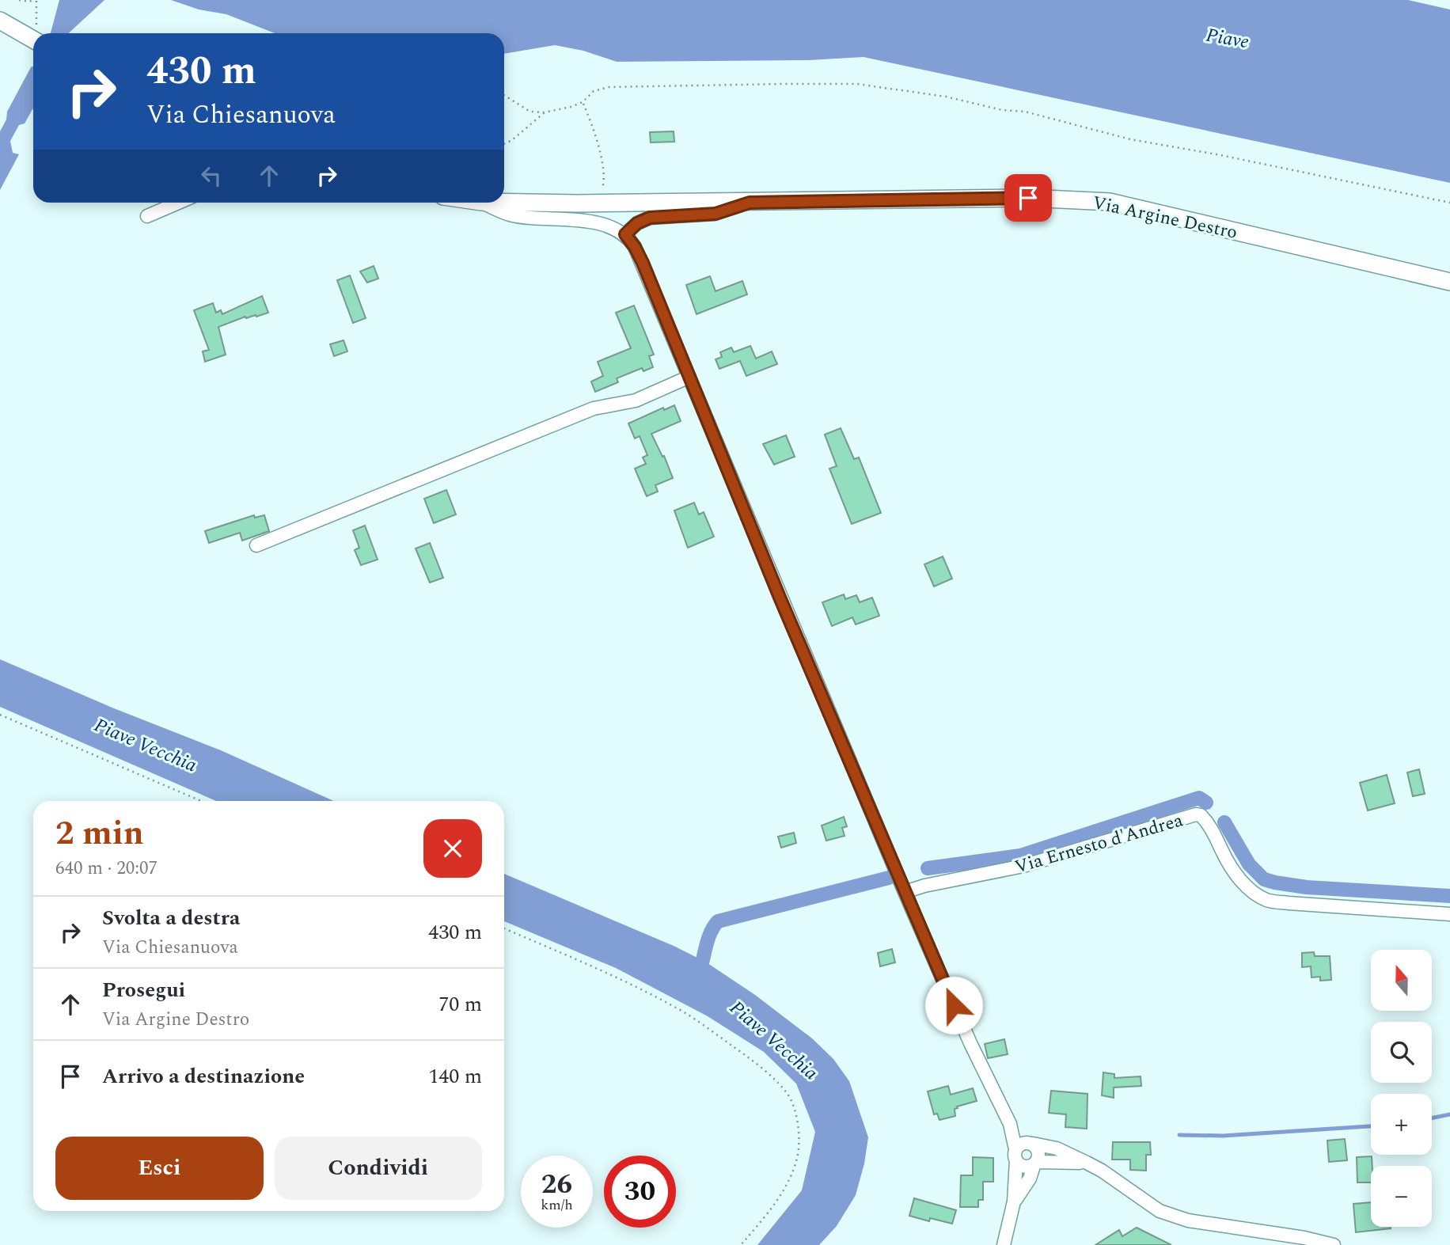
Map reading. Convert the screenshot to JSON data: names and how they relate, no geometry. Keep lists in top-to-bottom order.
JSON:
{
  "streets": {
    "street": ["Via Argine Destro", "Via Ernesto d'Andrea"]
  },
  "water": ["Piave", "Piave Vecchia"],
  "north": "top",
  "page": {
    "turn": ["430 m", "Via Chiesanuova"],
    "heading": ["2 min", "640 m · 20:07"],
    "list": [
      {
        "name": "Svolta a destra",
        "note": "Via Chiesanuova",
        "value": "430 m"
      },
      {
        "name": "Prosegui",
        "note": "Via Argine Destro",
        "value": "70 m"
      },
      {
        "name": "Arrivo a destinazione",
        "value": "140 m"
      }
    ],
    "map_buttons": ["+", "−"],
    "buttons": ["Esci", "Condividi"],
    "speed": "26 km/h",
    "limit": "30"
  }
}
